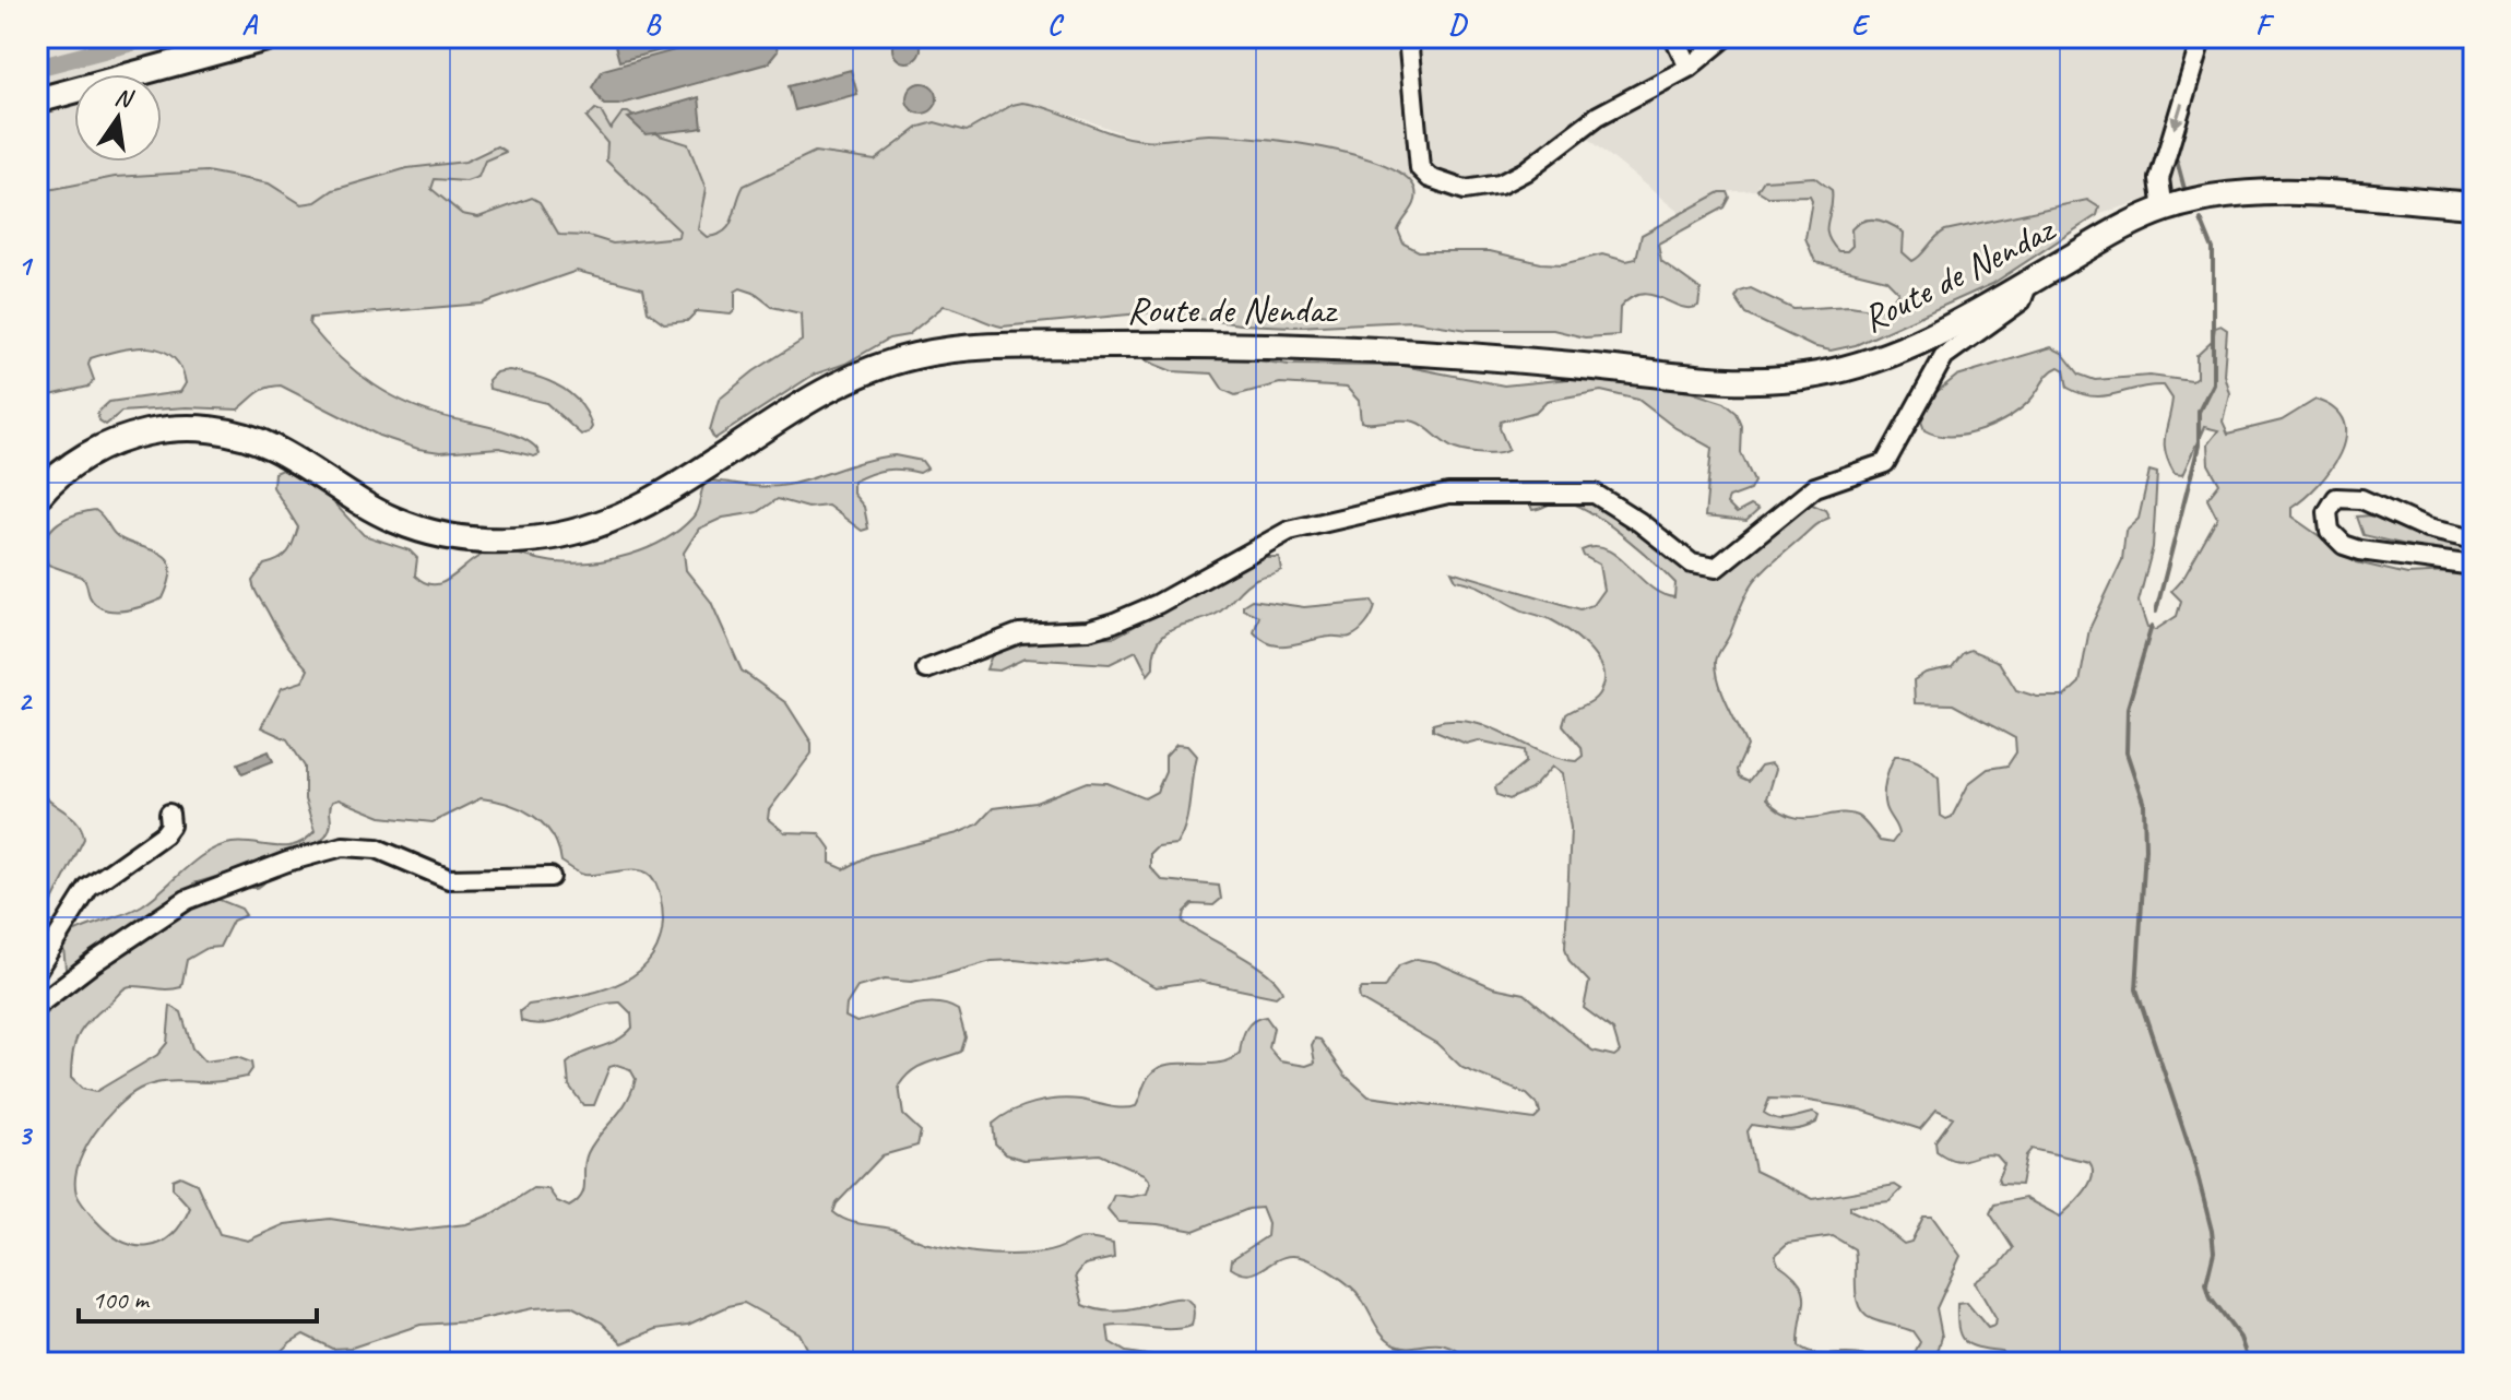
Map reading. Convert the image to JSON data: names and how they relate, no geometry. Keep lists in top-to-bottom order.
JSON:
{
  "streets": {
    "main road": ["Route de Nendaz"]
  },
  "scale_bar": "100 m",
  "north": "top",
  "grid": {
    "columns": [
      "A",
      "B",
      "C",
      "D",
      "E",
      "F"
    ],
    "rows": ["1", "2", "3"]
  }
}
